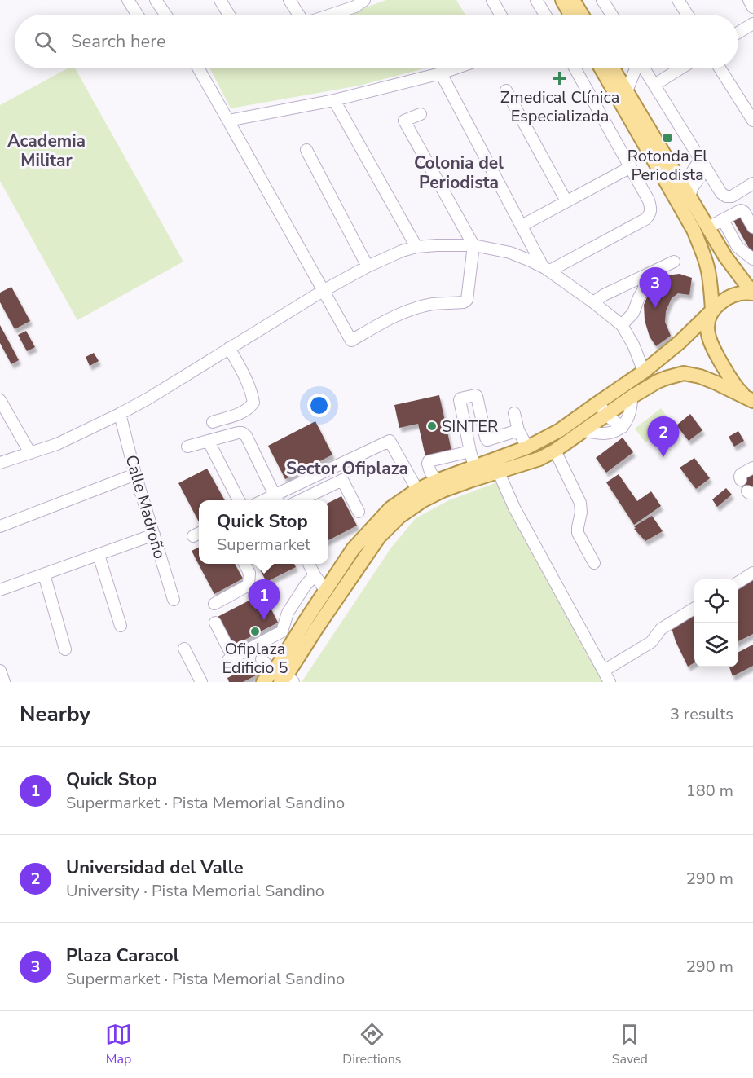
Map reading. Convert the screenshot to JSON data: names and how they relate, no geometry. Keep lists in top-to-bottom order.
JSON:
{
  "streets": {
    "street": ["Calle Madroño"]
  },
  "districts": ["Academia Militar", "Colonia del Periodista", "Sector Ofiplaza"],
  "places": {
    "health": ["Zmedical Clínica Especializada"],
    "transit": ["Rotonda El Periodista"],
    "other": ["SINTER", "Ofiplaza Edificio 5"]
  },
  "page": {
    "search": "Search here",
    "pins": ["3", "2", "1"],
    "popup": ["Quick Stop", "Supermarket"],
    "heading": ["Nearby", "3 results"],
    "list": [
      {
        "mark": "1",
        "name": "Quick Stop",
        "note": "Supermarket · Pista Memorial Sandino",
        "value": "180 m"
      },
      {
        "mark": "2",
        "name": "Universidad del Valle",
        "note": "University · Pista Memorial Sandino",
        "value": "290 m"
      },
      {
        "mark": "3",
        "name": "Plaza Caracol",
        "note": "Supermarket · Pista Memorial Sandino",
        "value": "290 m"
      }
    ],
    "nav": ["Map", "Directions", "Saved"]
  }
}
